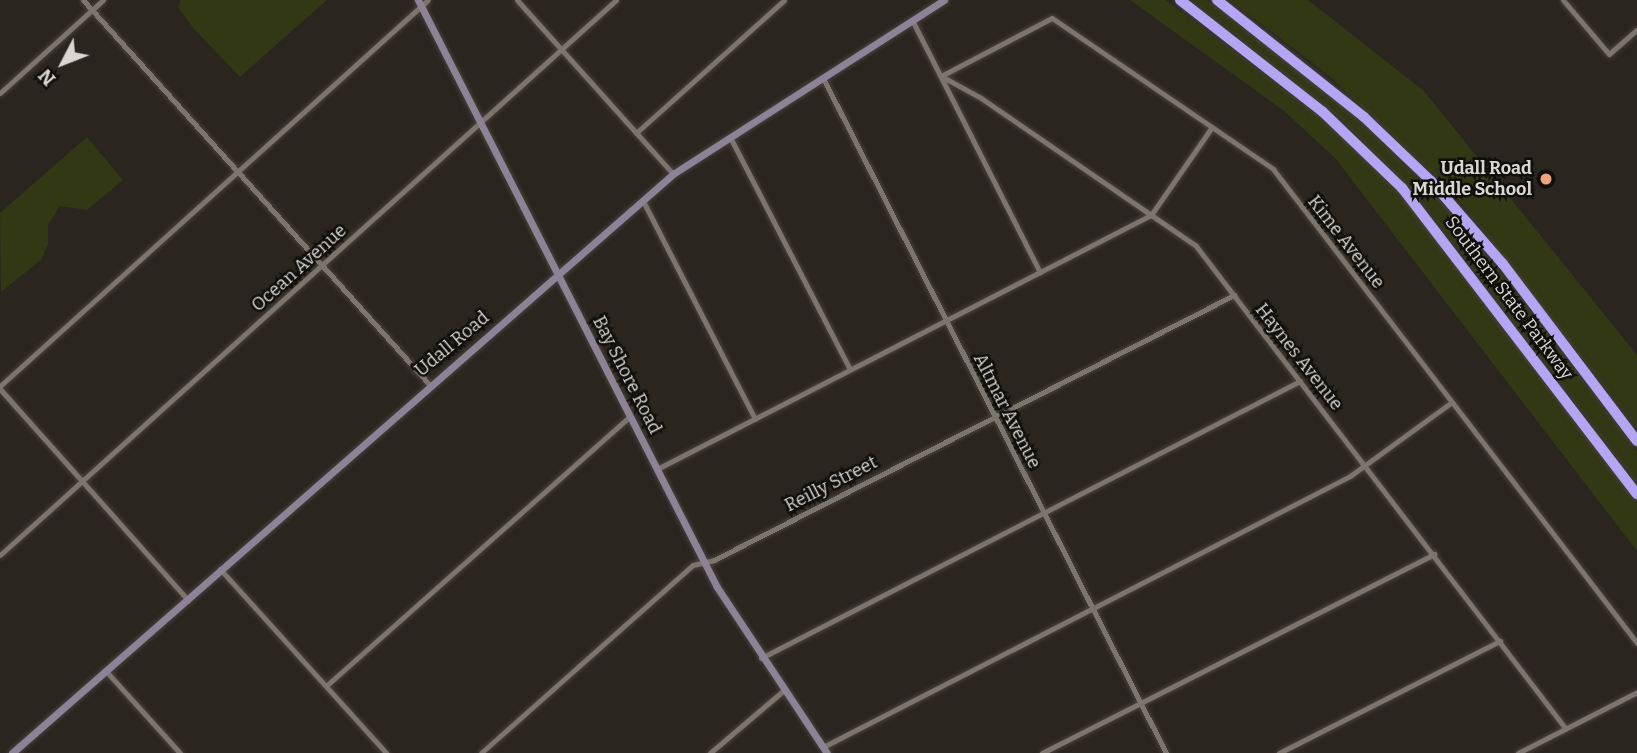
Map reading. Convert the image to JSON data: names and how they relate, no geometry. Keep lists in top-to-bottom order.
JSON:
{
  "streets": {
    "highway": ["Southern State Parkway"],
    "street": [
      "Kime Avenue",
      "Ocean Avenue",
      "Udall Road",
      "Haynes Avenue",
      "Bay Shore Road",
      "Altmar Avenue",
      "Reilly Street"
    ]
  },
  "crossings": [
    ["Kime Avenue", "Haynes Avenue"],
    ["Ocean Avenue", "Bay Shore Road"],
    ["Udall Road", "Bay Shore Road"],
    ["Udall Road", "Altmar Avenue"],
    ["Haynes Avenue", "Reilly Street"],
    ["Bay Shore Road", "Reilly Street"],
    ["Altmar Avenue", "Reilly Street"]
  ],
  "places": ["Udall Road Middle School"],
  "north": "bottom left"
}
